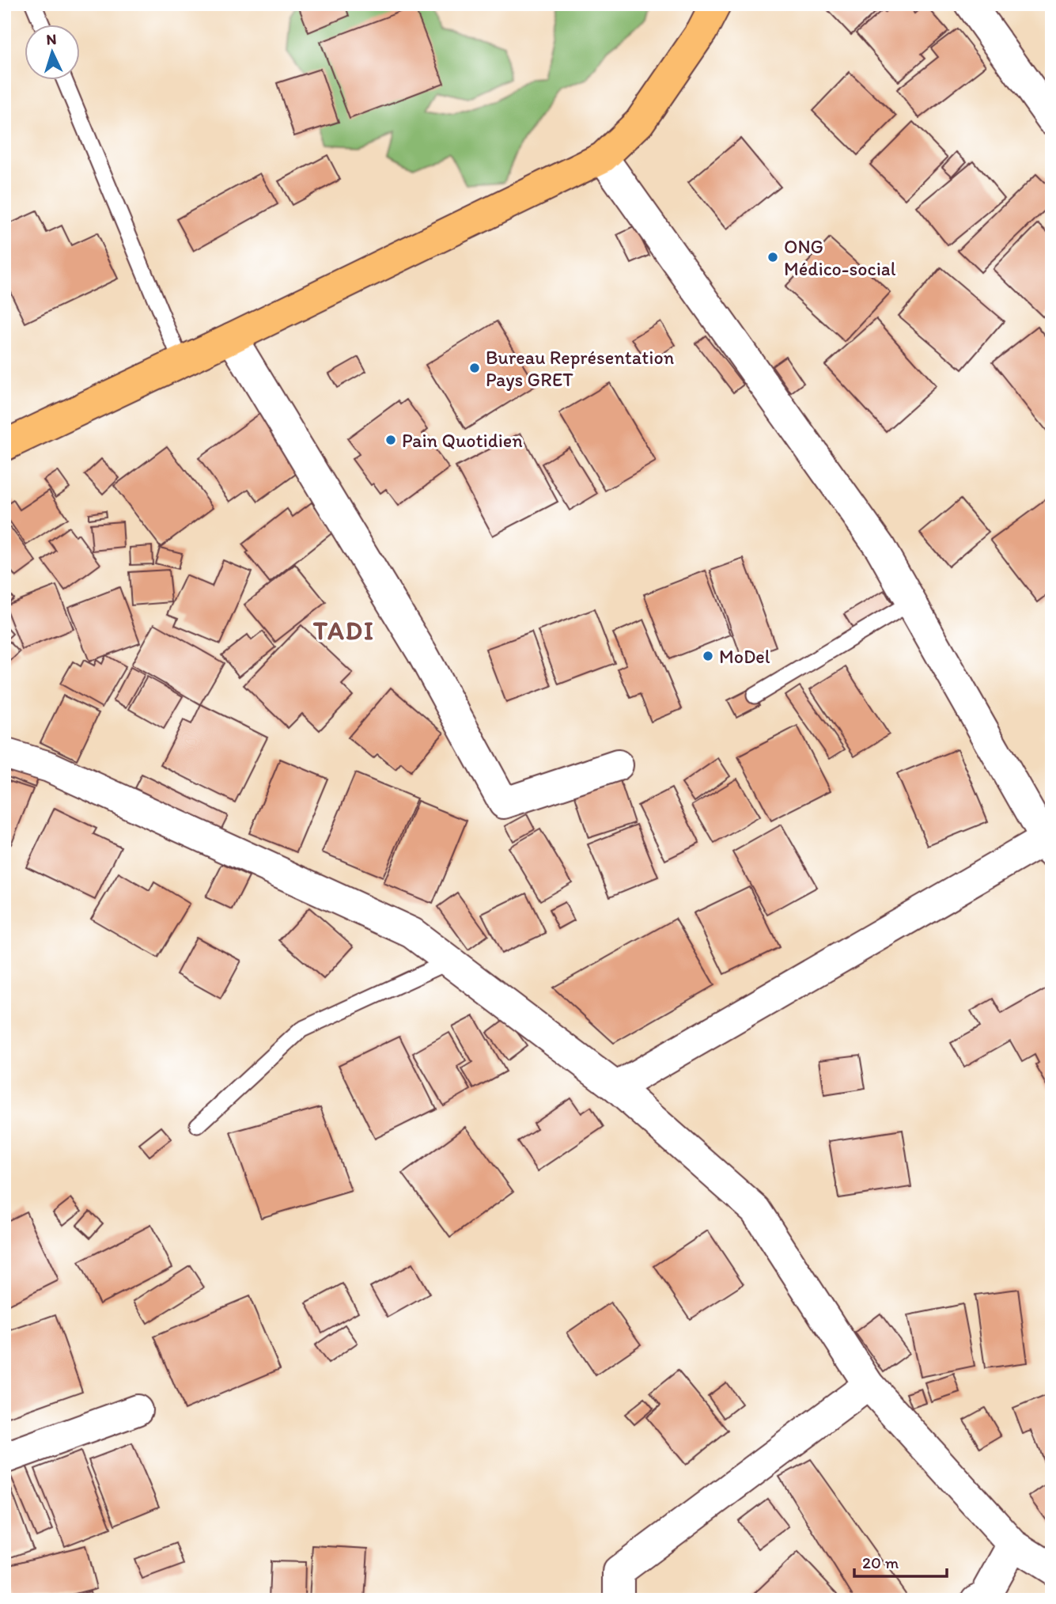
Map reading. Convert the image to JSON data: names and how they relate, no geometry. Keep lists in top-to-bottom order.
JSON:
{
  "districts": ["TADI"],
  "places": [
    "ONG Médico-social",
    "Bureau Représentation Pays GRET",
    "Pain Quotidien",
    "MoDel"
  ],
  "scale_bar": "20 m",
  "north": "top"
}
